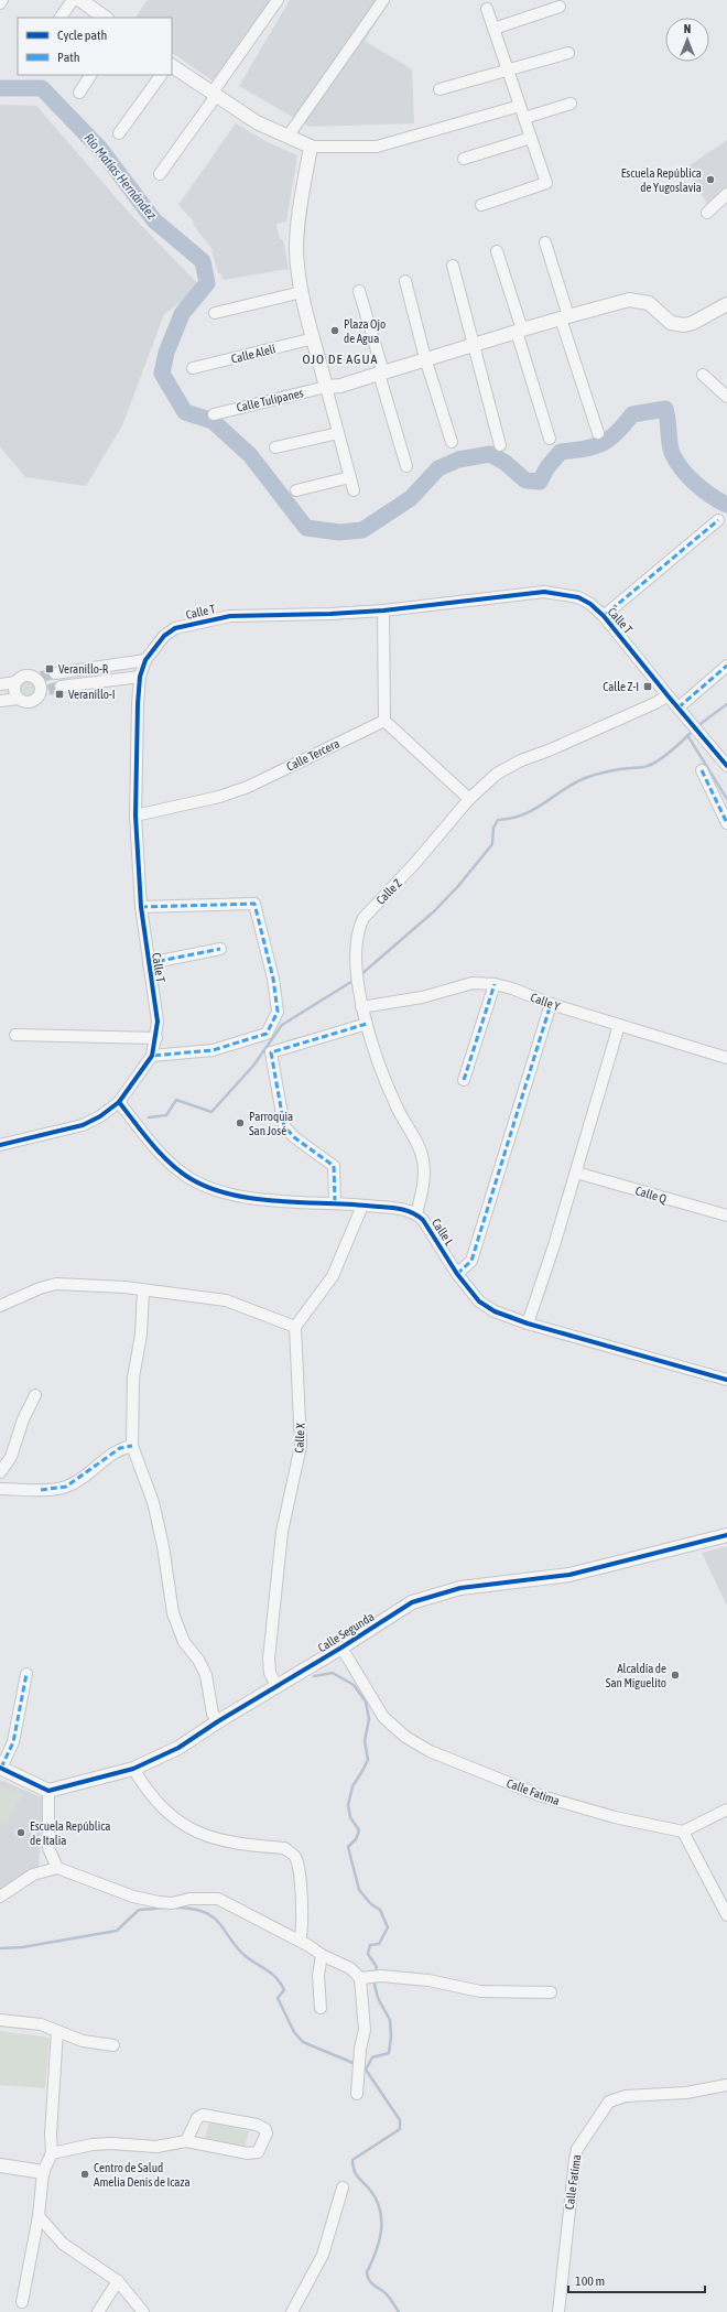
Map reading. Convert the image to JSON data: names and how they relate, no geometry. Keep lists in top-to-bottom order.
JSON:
{
  "streets": {
    "street": [
      "Calle Alelí",
      "Calle Tulipanes",
      "Calle T",
      "Calle Tercera",
      "Calle Z",
      "Calle Y",
      "Calle Q",
      "Calle L",
      "Calle X",
      "Calle Segunda",
      "Calle Fatima"
    ]
  },
  "crossings": [
    ["Calle T", "Calle Tercera"],
    ["Calle T", "Calle Z"],
    ["Calle T", "Calle L"],
    ["Calle Z", "Calle Y"],
    ["Calle Z", "Calle L"],
    ["Calle X", "Calle Segunda"],
    ["Calle Segunda", "Calle Fatima"]
  ],
  "districts": ["OJO DE AGUA"],
  "water": ["Río Matías Hernández"],
  "places": {
    "other": [
      "Escuela República de Yugoslavia",
      "Plaza Ojo de Agua",
      "Parroquia San José",
      "Alcaldía de San Miguelito",
      "Escuela República de Italia",
      "Centro de Salud Amelia Denis de Icaza"
    ],
    "transit": ["Veranillo-R", "Calle Z-I", "Veranillo-I"]
  },
  "legend": ["Cycle path", "Path"],
  "scale_bar": "100 m",
  "north": "top"
}
